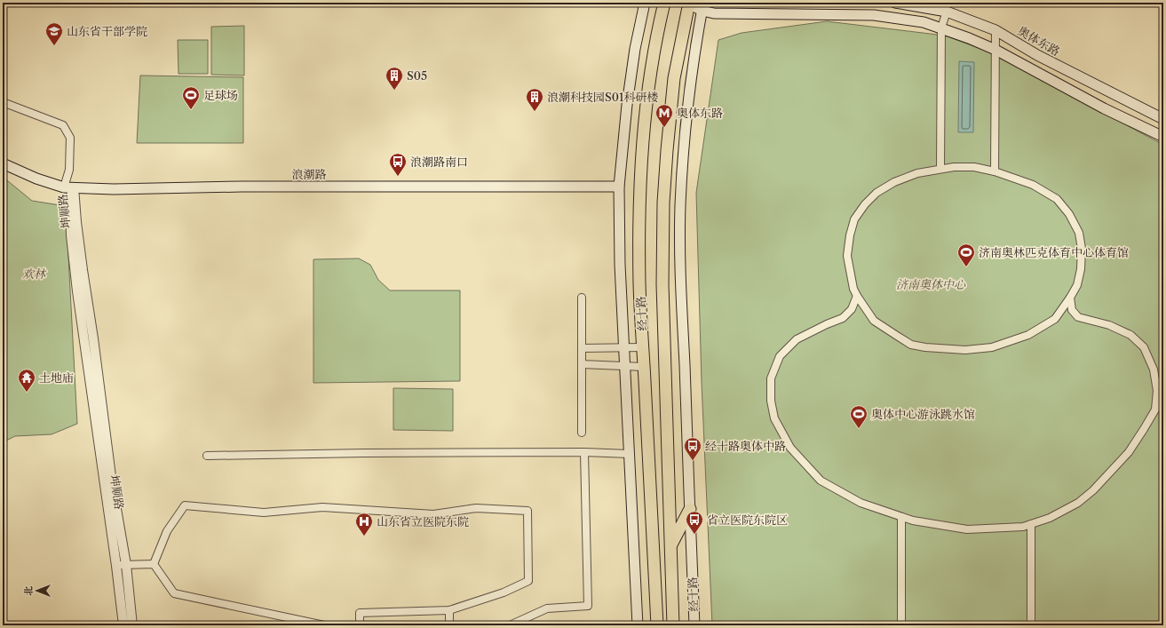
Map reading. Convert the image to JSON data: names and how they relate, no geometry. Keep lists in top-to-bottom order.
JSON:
{
  "streets": {
    "highway": ["经十路"],
    "main road": ["奥体东路", "浪潮路"],
    "street": ["坤顺路"]
  },
  "crossings": [
    ["浪潮路", "坤顺路"],
    ["浪潮路", "经十路"]
  ],
  "parks": ["欢林", "济南奥体中心"],
  "places": {
    "school or university": ["山东省干部学院"],
    "building": ["S05", "浪潮科技园S01科研楼"],
    "sports": ["足球场", "济南奥林匹克体育中心体育馆", "奥体中心游泳跳水馆"],
    "metro station": ["奥体东路"],
    "bus stop": ["浪潮路南口", "经十路奥体中路", "省立医院东院区"],
    "temple": ["土地庙"],
    "hospital": ["山东省立医院东院"]
  },
  "north": "left"
}
